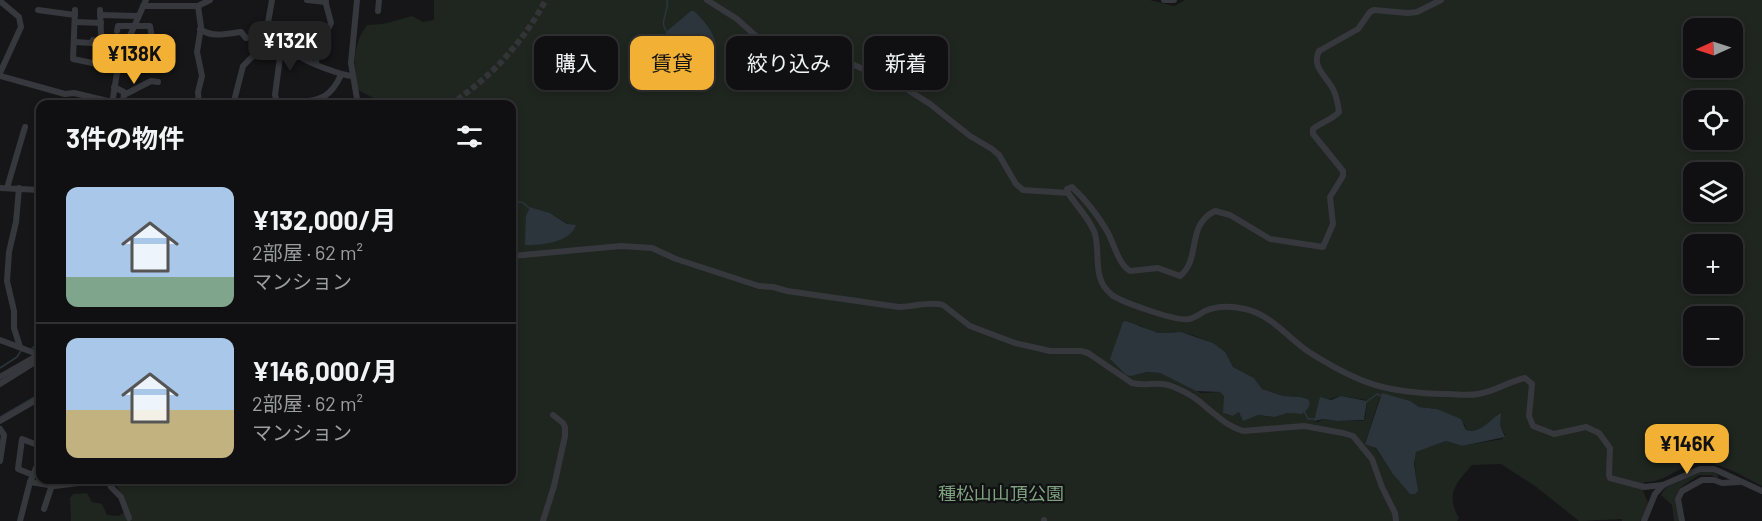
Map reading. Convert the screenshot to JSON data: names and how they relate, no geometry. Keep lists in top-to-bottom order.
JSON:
{
  "parks": ["種松山山頂公園"],
  "north": "left",
  "page": {
    "map_buttons": ["+", "−"],
    "price": ["¥132K", "¥138K", "¥146K"],
    "chip": [
      "購入",
      "賃貸",
      "絞り込み",
      "新着"
    ],
    "heading": "3件の物件",
    "list": [
      {
        "name": "¥132,000/月",
        "note": "2部屋 · 62 m² · マンション"
      },
      {
        "name": "¥146,000/月",
        "note": "2部屋 · 62 m² · マンション"
      }
    ]
  }
}
